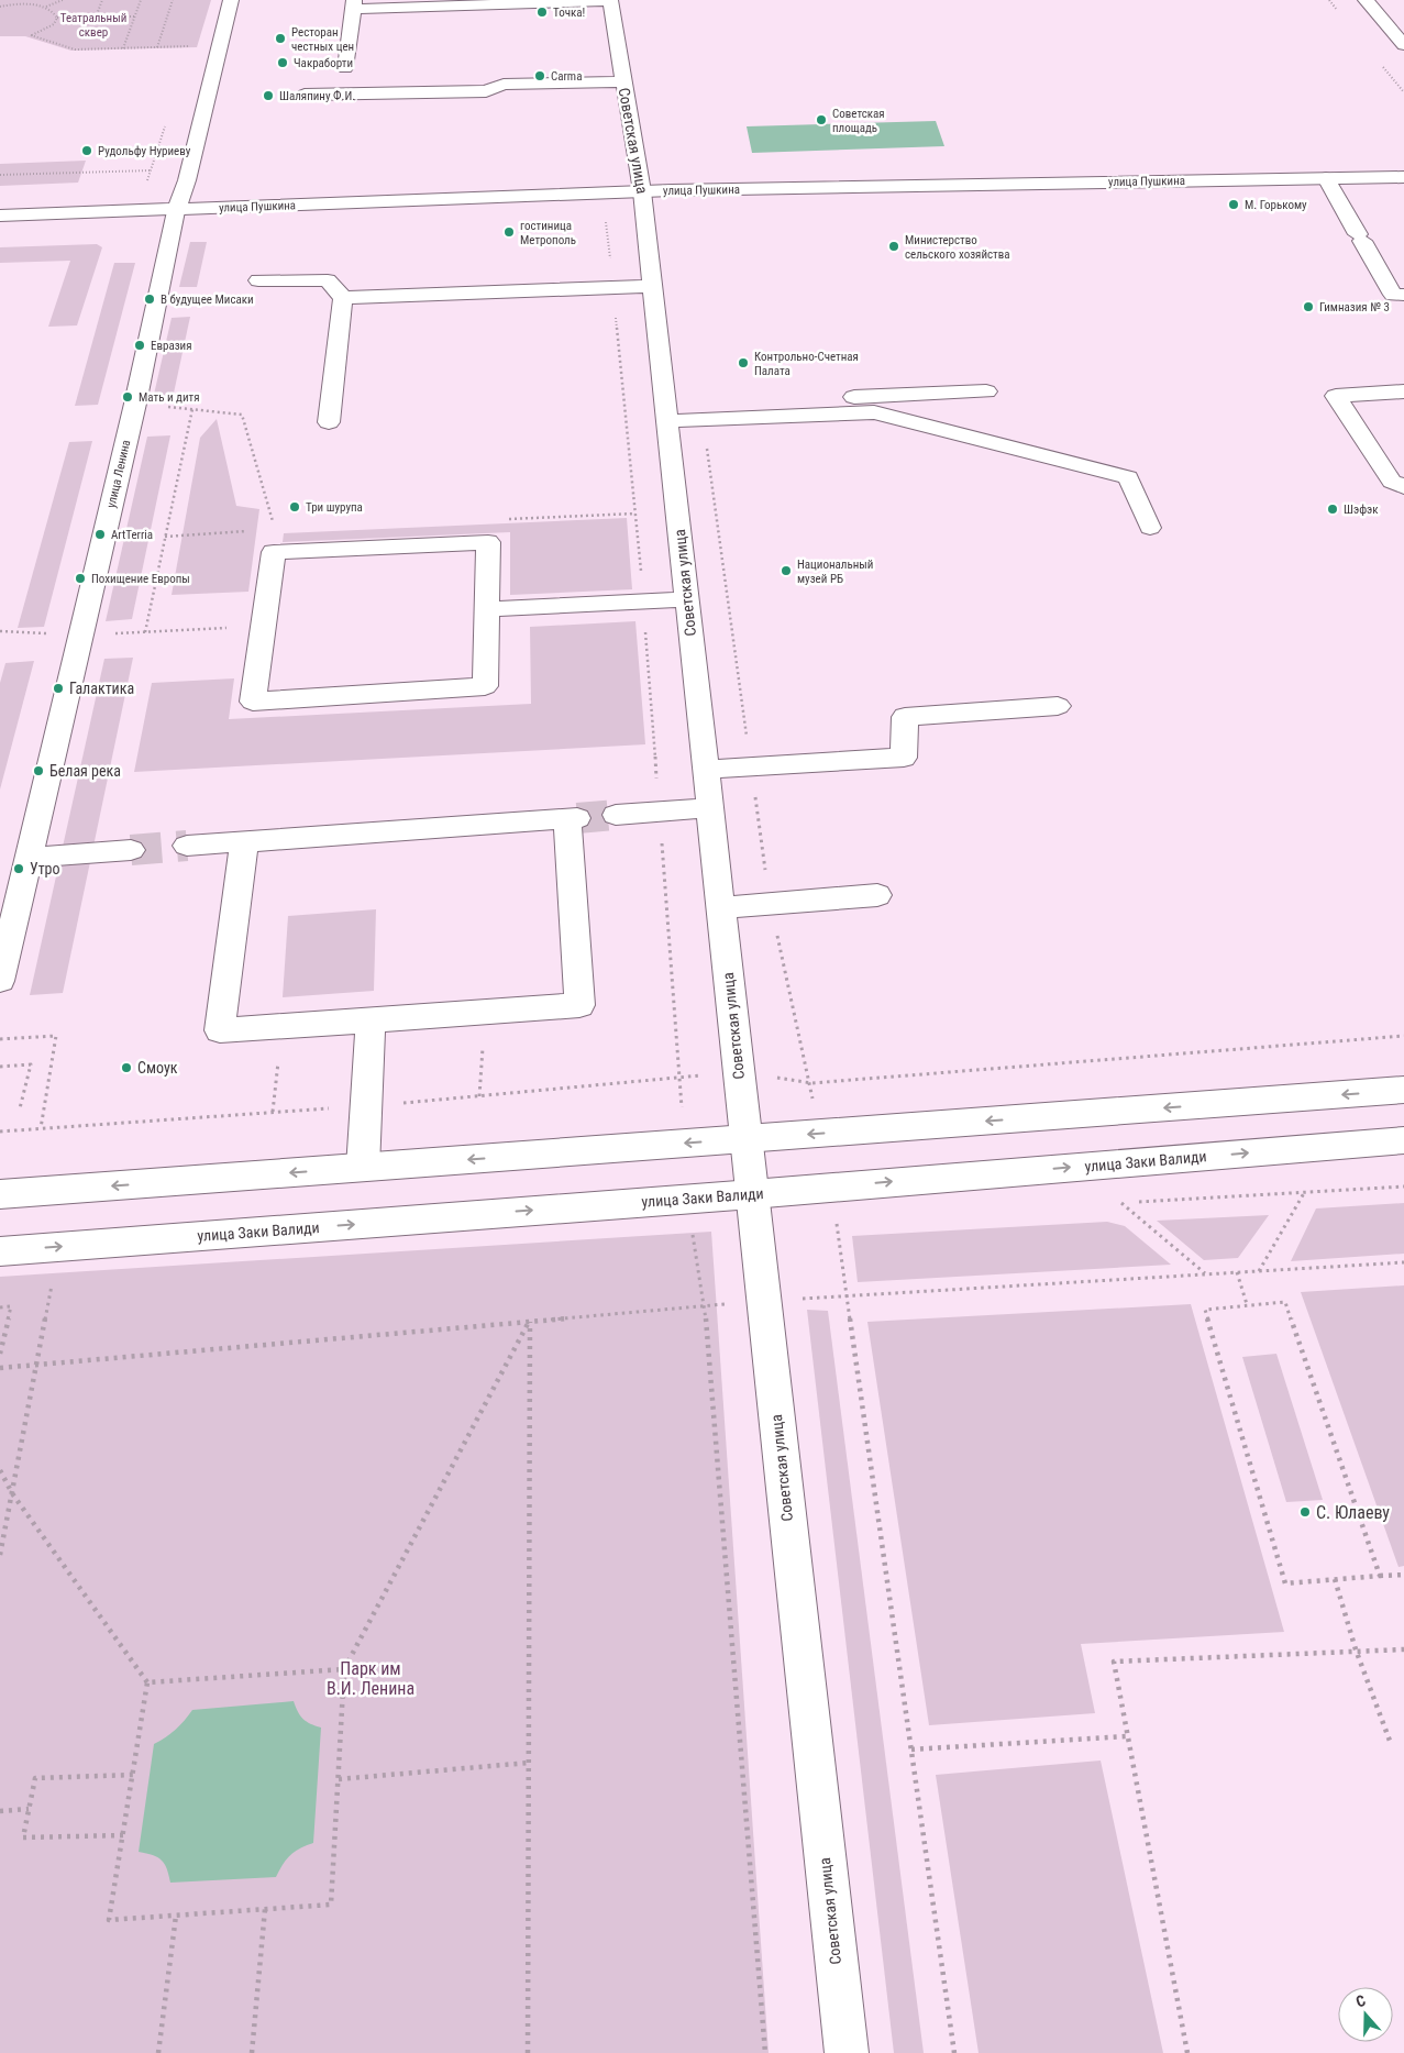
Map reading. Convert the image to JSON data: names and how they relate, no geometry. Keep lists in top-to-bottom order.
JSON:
{
  "streets": {
    "main road": [
      "Советская улица",
      "улица Пушкина",
      "улица Ленина",
      "улица Заки Валиди"
    ]
  },
  "crossings": [
    ["Советская улица", "улица Пушкина"],
    ["Советская улица", "улица Заки Валиди"],
    ["улица Пушкина", "улица Ленина"]
  ],
  "parks": ["Театральный сквер", "Парк им В.И. Ленина"],
  "places": [
    "Точка!",
    "Ресторан честных цен",
    "Чакраборти",
    "Carma",
    "Шаляпину Ф.И.",
    "Советская площадь",
    "Рудольфу Нуриеву",
    "М. Горькому",
    "гостиница Метрополь",
    "Министерство сельского хозяйства",
    "В будущее Мисаки",
    "Гимназия № 3",
    "Евразия",
    "Контрольно-Счетная Палата",
    "Мать и дитя",
    "Три шурупа",
    "Шэфэк",
    "ArtTerria",
    "Национальный музей РБ",
    "Похищение Европы",
    "Галактика",
    "Белая река",
    "Утро",
    "Смоук",
    "С. Юлаеву"
  ],
  "north": "top"
}
